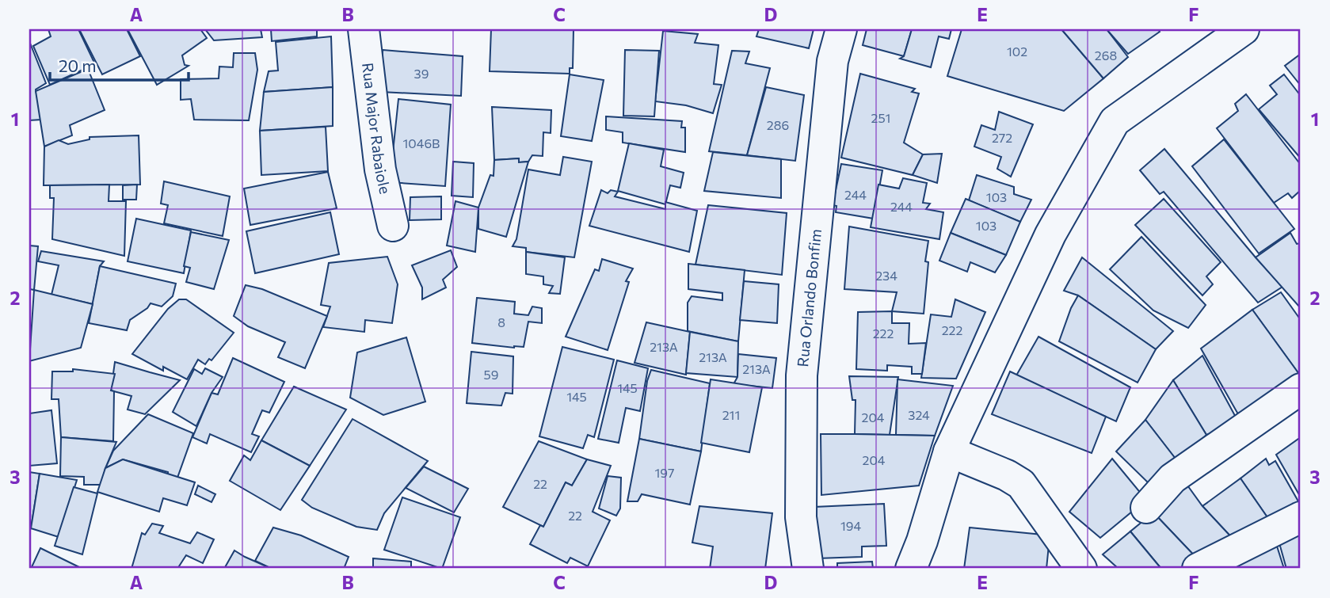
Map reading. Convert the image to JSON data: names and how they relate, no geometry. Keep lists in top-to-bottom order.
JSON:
{
  "streets": {
    "street": ["Rua Major Rabaiole", "Rua Orlando Bonfim"]
  },
  "house_numbers": [
    "102",
    "268",
    "39",
    "251",
    "286",
    "272",
    "1046B",
    "244",
    "103",
    "244",
    "103",
    "234",
    "8",
    "222",
    "222",
    "213A",
    "213A",
    "213A",
    "59",
    "145",
    "145",
    "211",
    "324",
    "204",
    "204",
    "197",
    "22",
    "22",
    "194"
  ],
  "scale_bar": "20 m",
  "grid": {
    "columns": [
      "A",
      "B",
      "C",
      "D",
      "E",
      "F"
    ],
    "rows": ["1", "2", "3"]
  }
}
